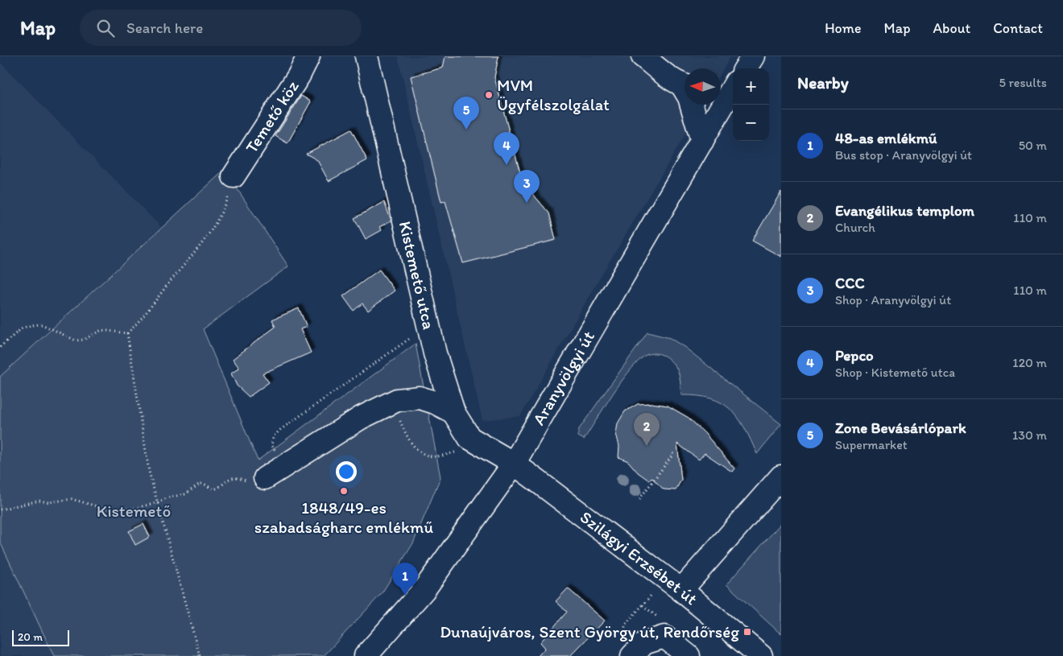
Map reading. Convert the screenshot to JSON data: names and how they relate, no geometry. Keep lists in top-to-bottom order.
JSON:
{
  "streets": {
    "street": [
      "Temető köz",
      "Kistemető utca",
      "Aranyvölgyi út",
      "Szilágyi Erzsébet út"
    ]
  },
  "crossings": [
    ["Kistemető utca", "Aranyvölgyi út"],
    ["Kistemető utca", "Szilágyi Erzsébet út"],
    ["Aranyvölgyi út", "Szilágyi Erzsébet út"]
  ],
  "parks": ["Kistemető"],
  "places": {
    "other": ["MVM Ügyfélszolgálat", "1848/49-es szabadságharc emlékmű"],
    "transit": ["Dunaújváros, Szent György út, Rendőrség"]
  },
  "scale_bar": "20 m",
  "north": "left",
  "page": {
    "header": "Map",
    "search": "Search here",
    "nav": [
      "Home",
      "Map",
      "About",
      "Contact"
    ],
    "heading": ["Nearby", "5 results"],
    "map_buttons": ["+", "−"],
    "pins": [
      "5",
      "4",
      "3",
      "2",
      "1"
    ],
    "list": [
      {
        "mark": "1",
        "name": "48-as emlékmű",
        "note": "Bus stop · Aranyvölgyi út",
        "value": "50 m"
      },
      {
        "mark": "2",
        "name": "Evangélikus templom",
        "note": "Church",
        "value": "110 m"
      },
      {
        "mark": "3",
        "name": "CCC",
        "note": "Shop · Aranyvölgyi út",
        "value": "110 m"
      },
      {
        "mark": "4",
        "name": "Pepco",
        "note": "Shop · Kistemető utca",
        "value": "120 m"
      },
      {
        "mark": "5",
        "name": "Zone Bevásárlópark",
        "note": "Supermarket",
        "value": "130 m"
      }
    ],
    "scale": "20 m"
  }
}
